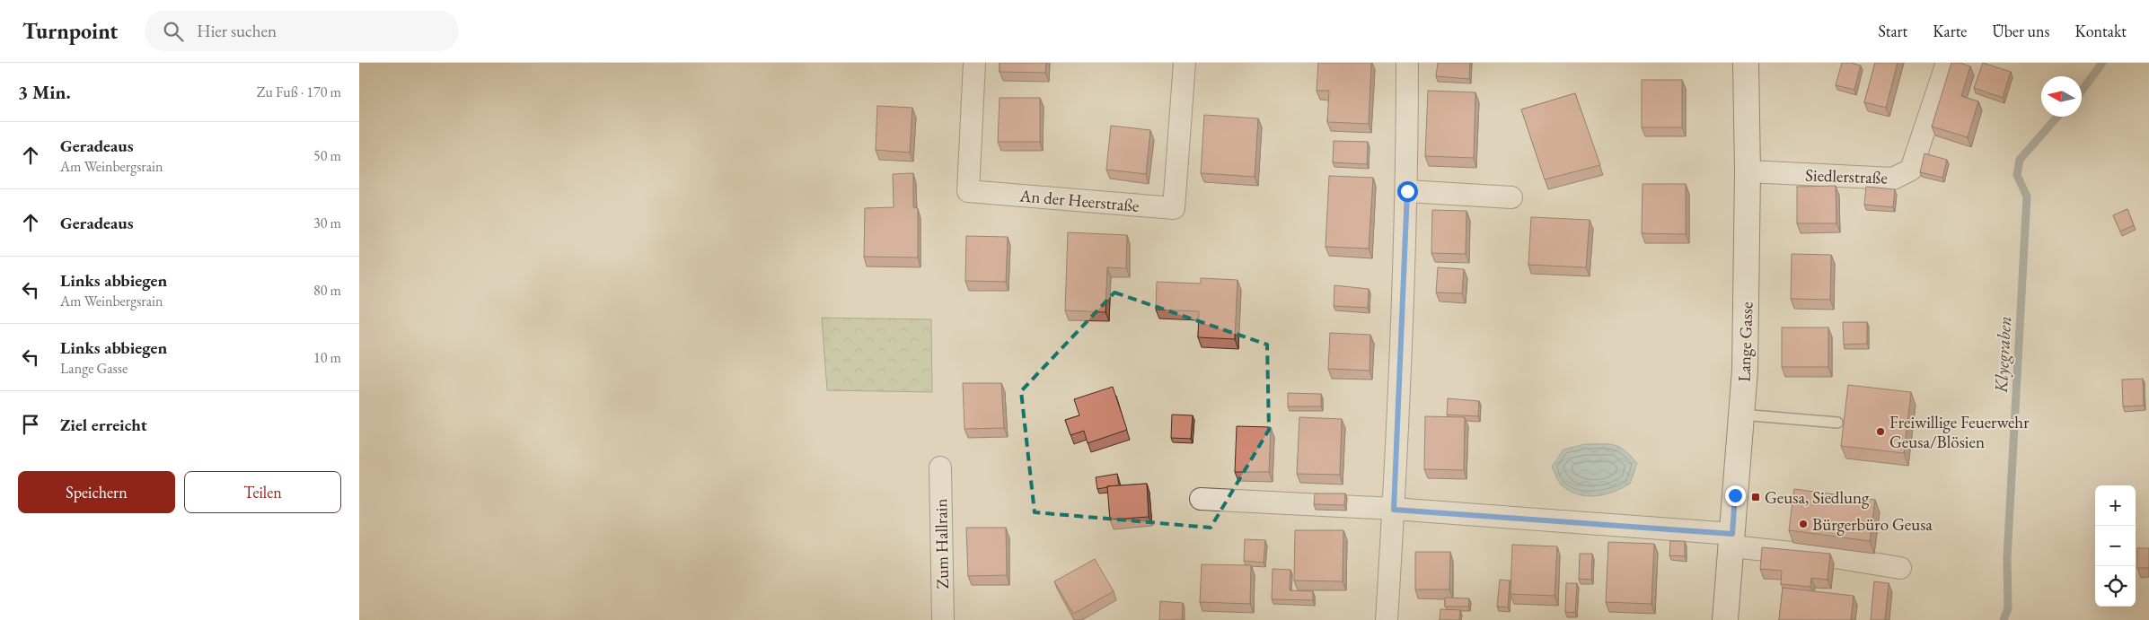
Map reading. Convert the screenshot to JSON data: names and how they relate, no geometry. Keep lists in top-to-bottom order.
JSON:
{
  "streets": {
    "street": [
      "Siedlerstraße",
      "An der Heerstraße",
      "Lange Gasse",
      "Zum Hallrain"
    ]
  },
  "crossings": [
    ["Siedlerstraße", "Lange Gasse"]
  ],
  "water": ["Klyegraben"],
  "places": {
    "other": ["Freiwillige Feuerwehr Geusa/Blösien", "Bürgerbüro Geusa"],
    "transit": ["Geusa, Siedlung"]
  },
  "north": "left",
  "page": {
    "header": "Turnpoint",
    "search": "Hier suchen",
    "nav": [
      "Start",
      "Karte",
      "Über uns",
      "Kontakt"
    ],
    "heading": ["3 Min.", "Zu Fuß · 170 m"],
    "list": [
      ["Geradeaus", "Am Weinbergsrain", "50 m"],
      ["Geradeaus", "30 m"],
      ["Links abbiegen", "Am Weinbergsrain", "80 m"],
      ["Links abbiegen", "Lange Gasse", "10 m"],
      "Ziel erreicht"
    ],
    "buttons": ["Speichern", "Teilen"],
    "map_buttons": ["+", "−"]
  }
}
